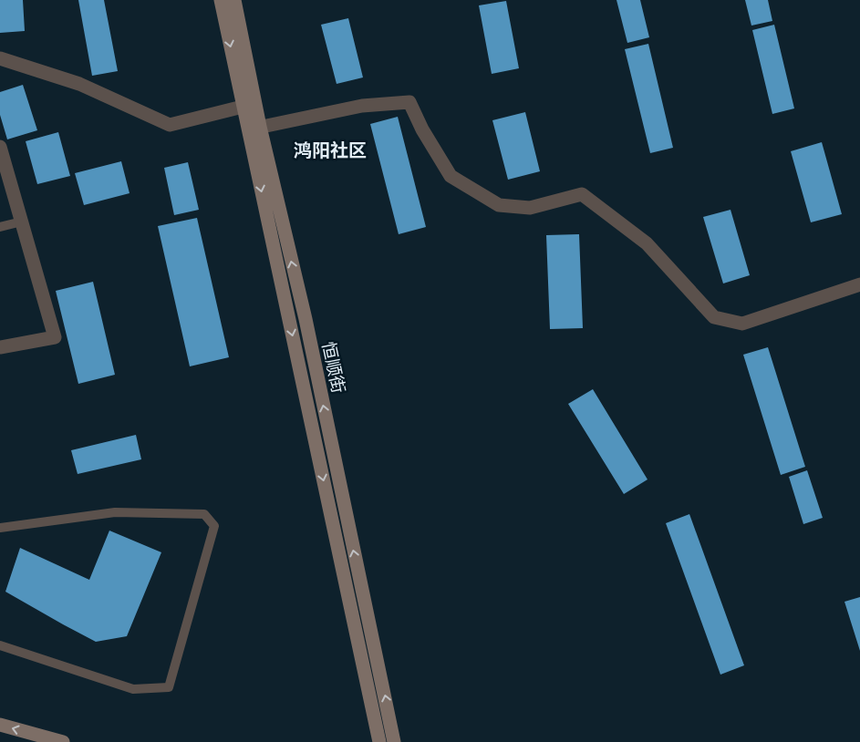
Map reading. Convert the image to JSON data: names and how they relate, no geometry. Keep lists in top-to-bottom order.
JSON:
{
  "streets": {
    "street": ["恒顺街"]
  },
  "districts": ["鸿阳社区"]
}
